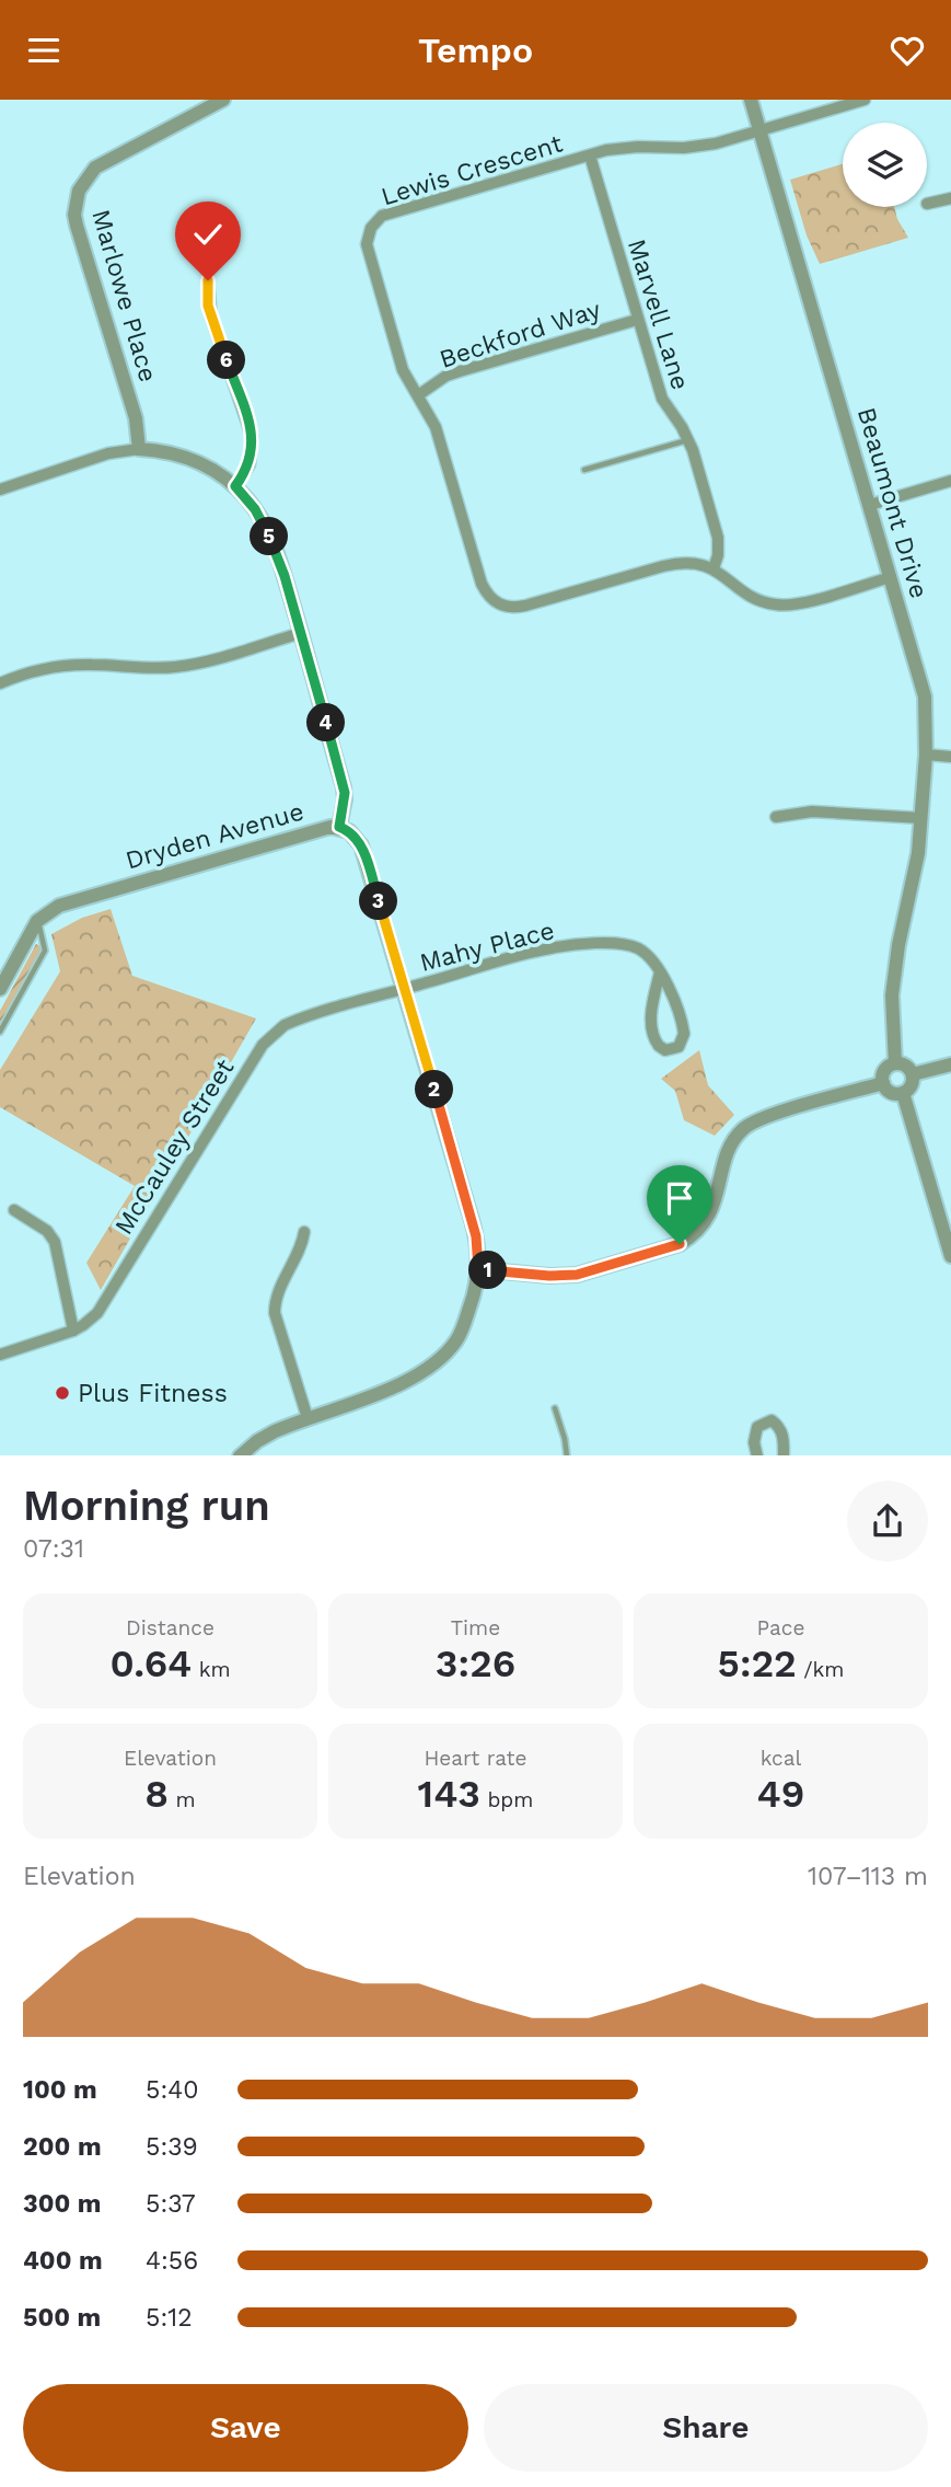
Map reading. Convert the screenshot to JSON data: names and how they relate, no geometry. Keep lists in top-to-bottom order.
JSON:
{
  "streets": {
    "street": [
      "Lewis Crescent",
      "Marlowe Place",
      "Marvell Lane",
      "Beckford Way",
      "Beaumont Drive",
      "Dryden Avenue",
      "Mahy Place",
      "McCauley Street"
    ]
  },
  "crossings": [
    ["Lewis Crescent", "Marvell Lane"],
    ["Lewis Crescent", "Beckford Way"],
    ["Lewis Crescent", "Beaumont Drive"],
    ["Marvell Lane", "Beckford Way"],
    ["Dryden Avenue", "Mahy Place"],
    ["Dryden Avenue", "McCauley Street"],
    ["Mahy Place", "McCauley Street"]
  ],
  "places": ["Plus Fitness"],
  "page": {
    "header": "Tempo",
    "pins": [
      "6",
      "5",
      "4",
      "3",
      "2",
      "1"
    ],
    "heading": ["Morning run", "07:31"],
    "stats": [
      ["Distance", "0.64 km"],
      ["Time", "3:26"],
      ["Pace", "5:22 /km"],
      ["Elevation", "8 m"],
      ["Heart rate", "143 bpm"],
      ["kcal", "49"]
    ],
    "chart": ["Elevation", "107–113 m"],
    "list": [
      {
        "name": "100 m",
        "note": "5:40"
      },
      {
        "name": "200 m",
        "note": "5:39"
      },
      {
        "name": "300 m",
        "note": "5:37"
      },
      {
        "name": "400 m",
        "note": "4:56"
      },
      {
        "name": "500 m",
        "note": "5:12"
      }
    ],
    "buttons": ["Save", "Share"]
  }
}
